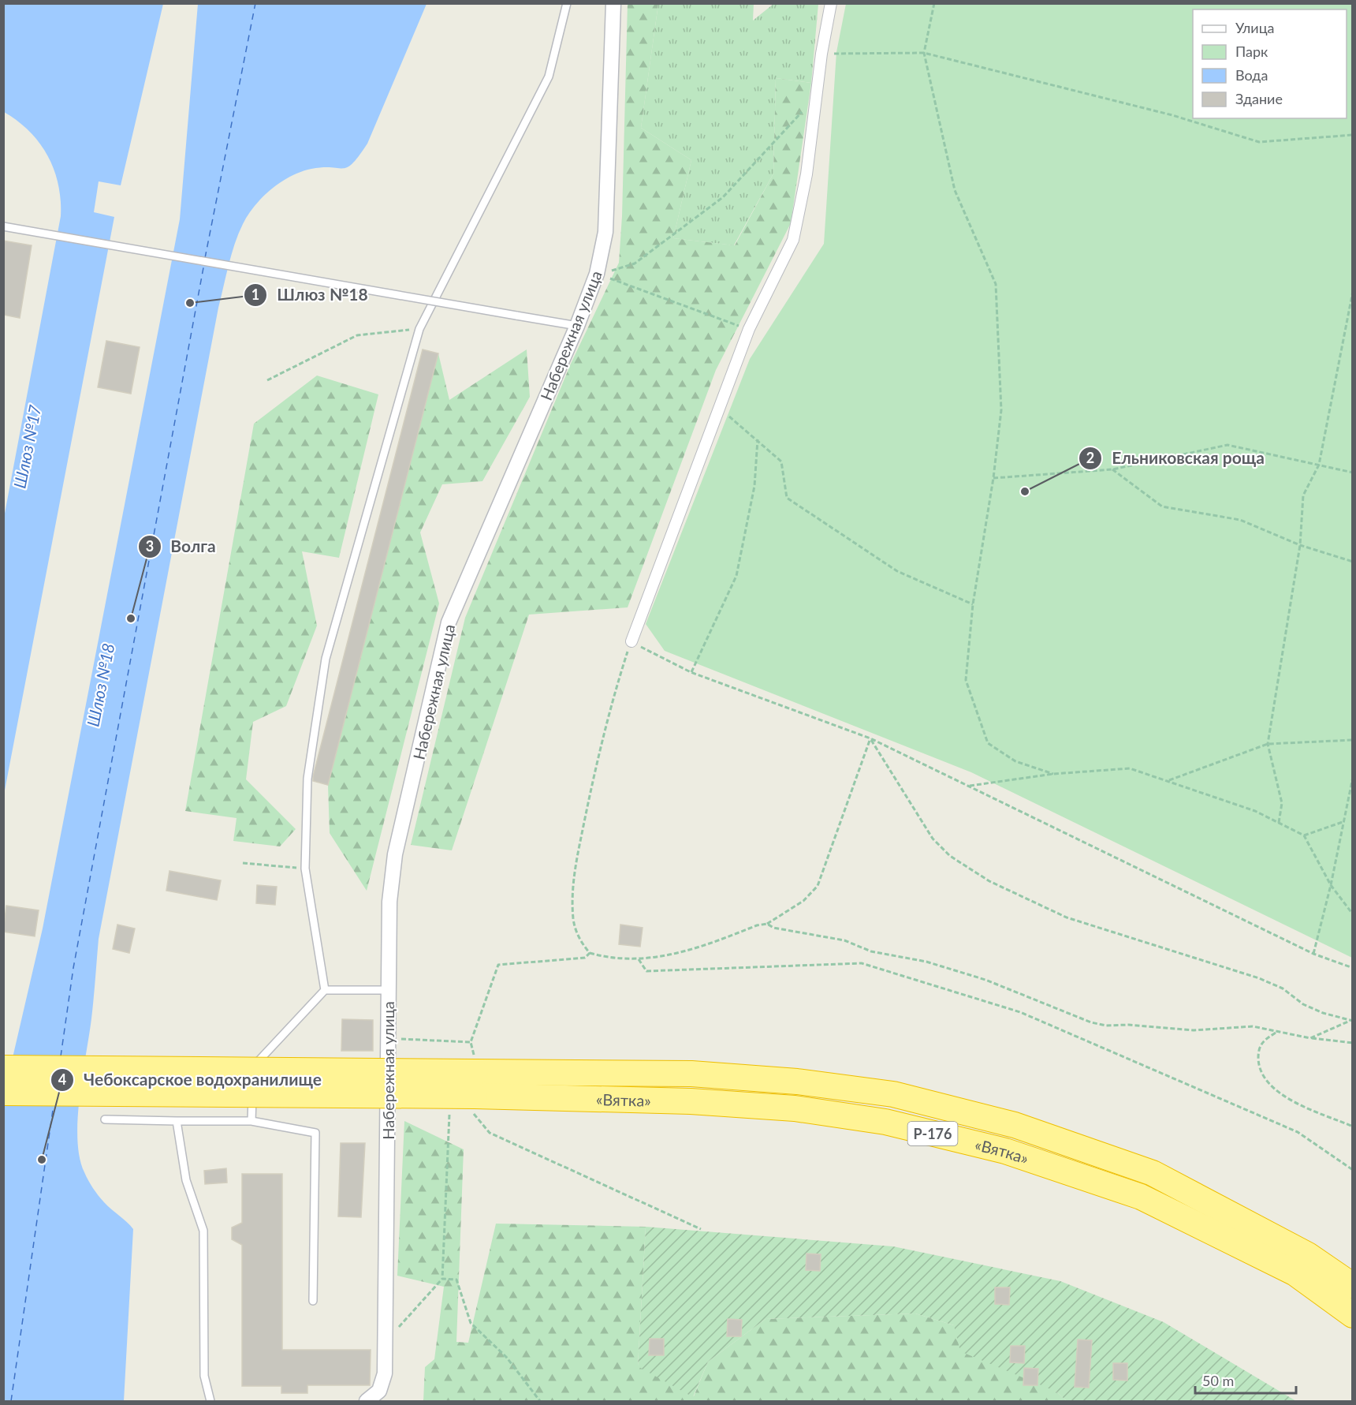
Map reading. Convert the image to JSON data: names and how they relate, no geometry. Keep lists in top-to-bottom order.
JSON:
{
  "streets": {
    "highway": ["«Вятка»", "Р-176"],
    "street": ["Набережная улица"]
  },
  "crossings": [
    ["«Вятка»", "Р-176"]
  ],
  "water": ["Шлюз №17", "Шлюз №18"],
  "places": [
    "Шлюз №18",
    "Ельниковская роща",
    "Волга",
    "Чебоксарское водохранилище"
  ],
  "legend": [
    "Улица",
    "Парк",
    "Вода",
    "Здание"
  ],
  "scale_bar": "50 m"
}
